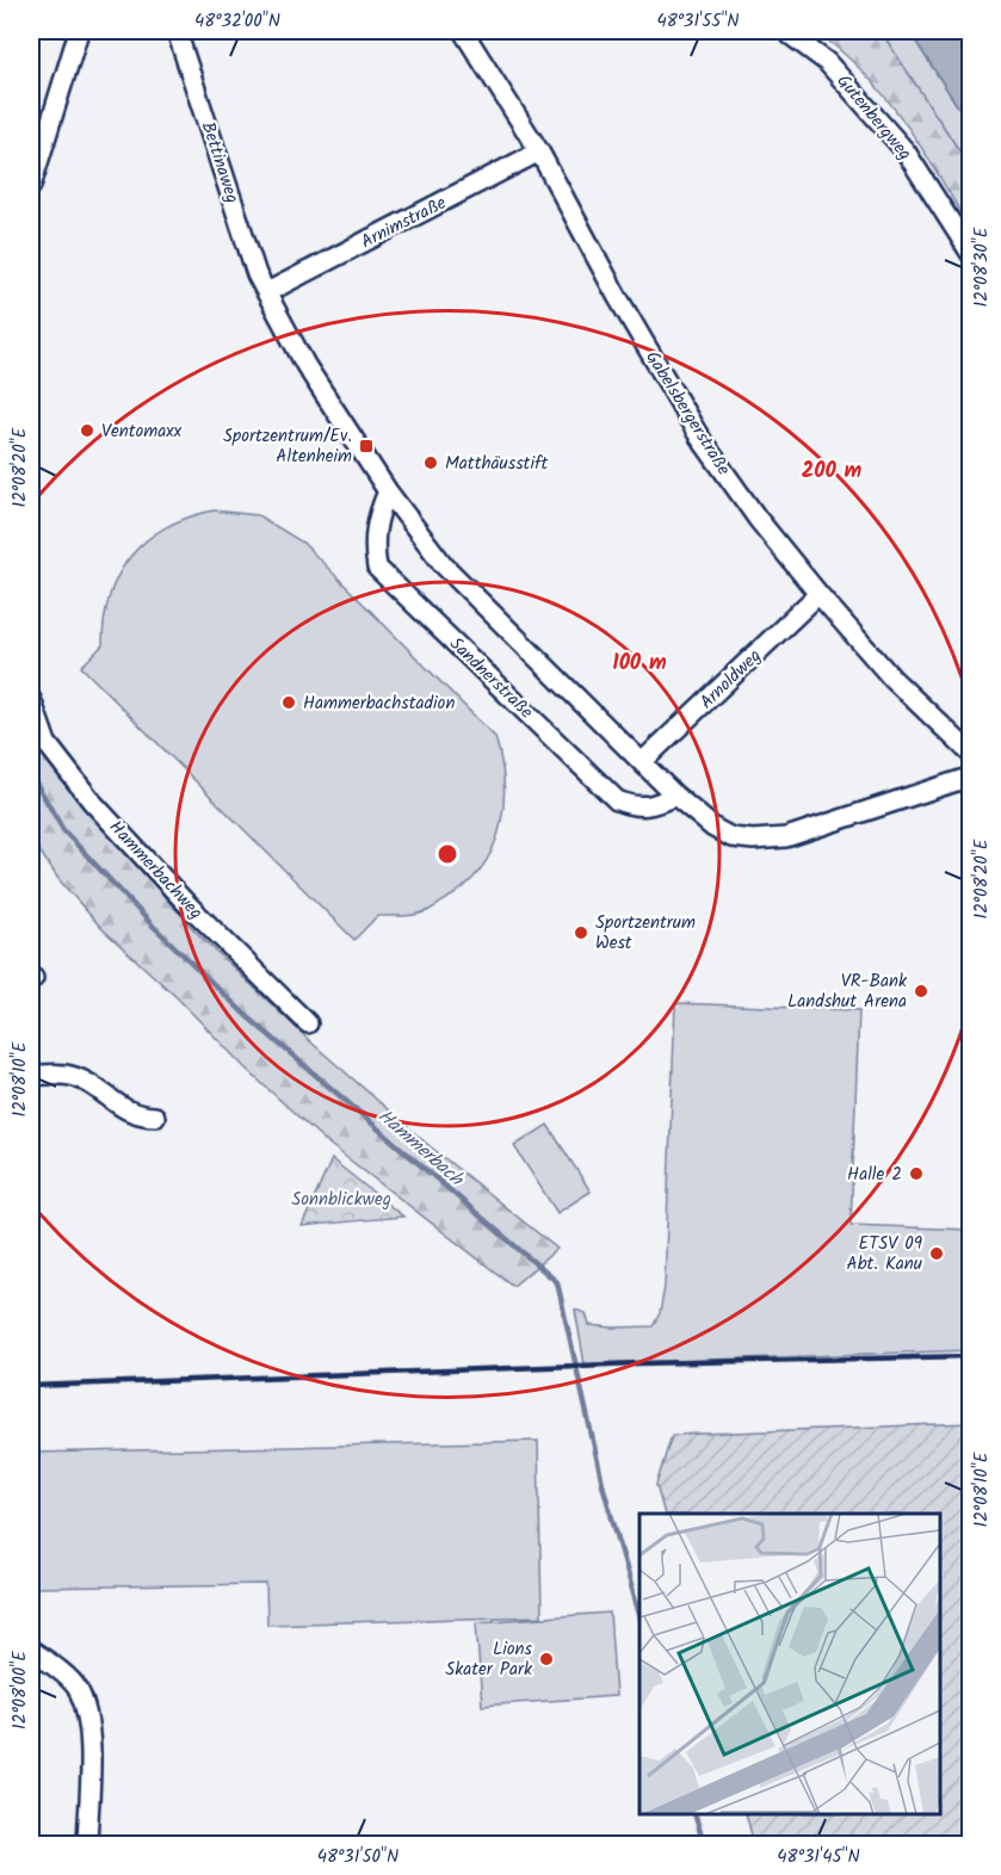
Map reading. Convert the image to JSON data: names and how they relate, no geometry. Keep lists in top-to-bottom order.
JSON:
{
  "streets": {
    "street": [
      "Gutenbergweg",
      "Bettinaweg",
      "Arnimstraße",
      "Gabelsbergerstraße",
      "Sandnerstraße",
      "Arnoldweg",
      "Hammerbachweg"
    ]
  },
  "crossings": [
    ["Bettinaweg", "Arnimstraße"],
    ["Arnimstraße", "Gabelsbergerstraße"],
    ["Gabelsbergerstraße", "Arnoldweg"]
  ],
  "water": ["Hammerbach"],
  "parks": ["Sonnblickweg"],
  "places": {
    "other": [
      "Ventomaxx",
      "Matthäusstift",
      "Hammerbachstadion",
      "Sportzentrum West",
      "VR-Bank Landshut Arena",
      "Halle 2",
      "ETSV 09 Abt. Kanu",
      "Lions Skater Park"
    ],
    "transit": ["Sportzentrum/Ev. Altenheim"]
  },
  "coordinates": [
    "48°32'00\"N",
    "48°31'55\"N",
    "12°08'30\"E",
    "12°08'20\"E",
    "12°08'10\"E",
    "12°08'00\"E",
    "48°31'50\"N",
    "48°31'45\"N"
  ],
  "rings": ["200 m", "100 m"]
}
